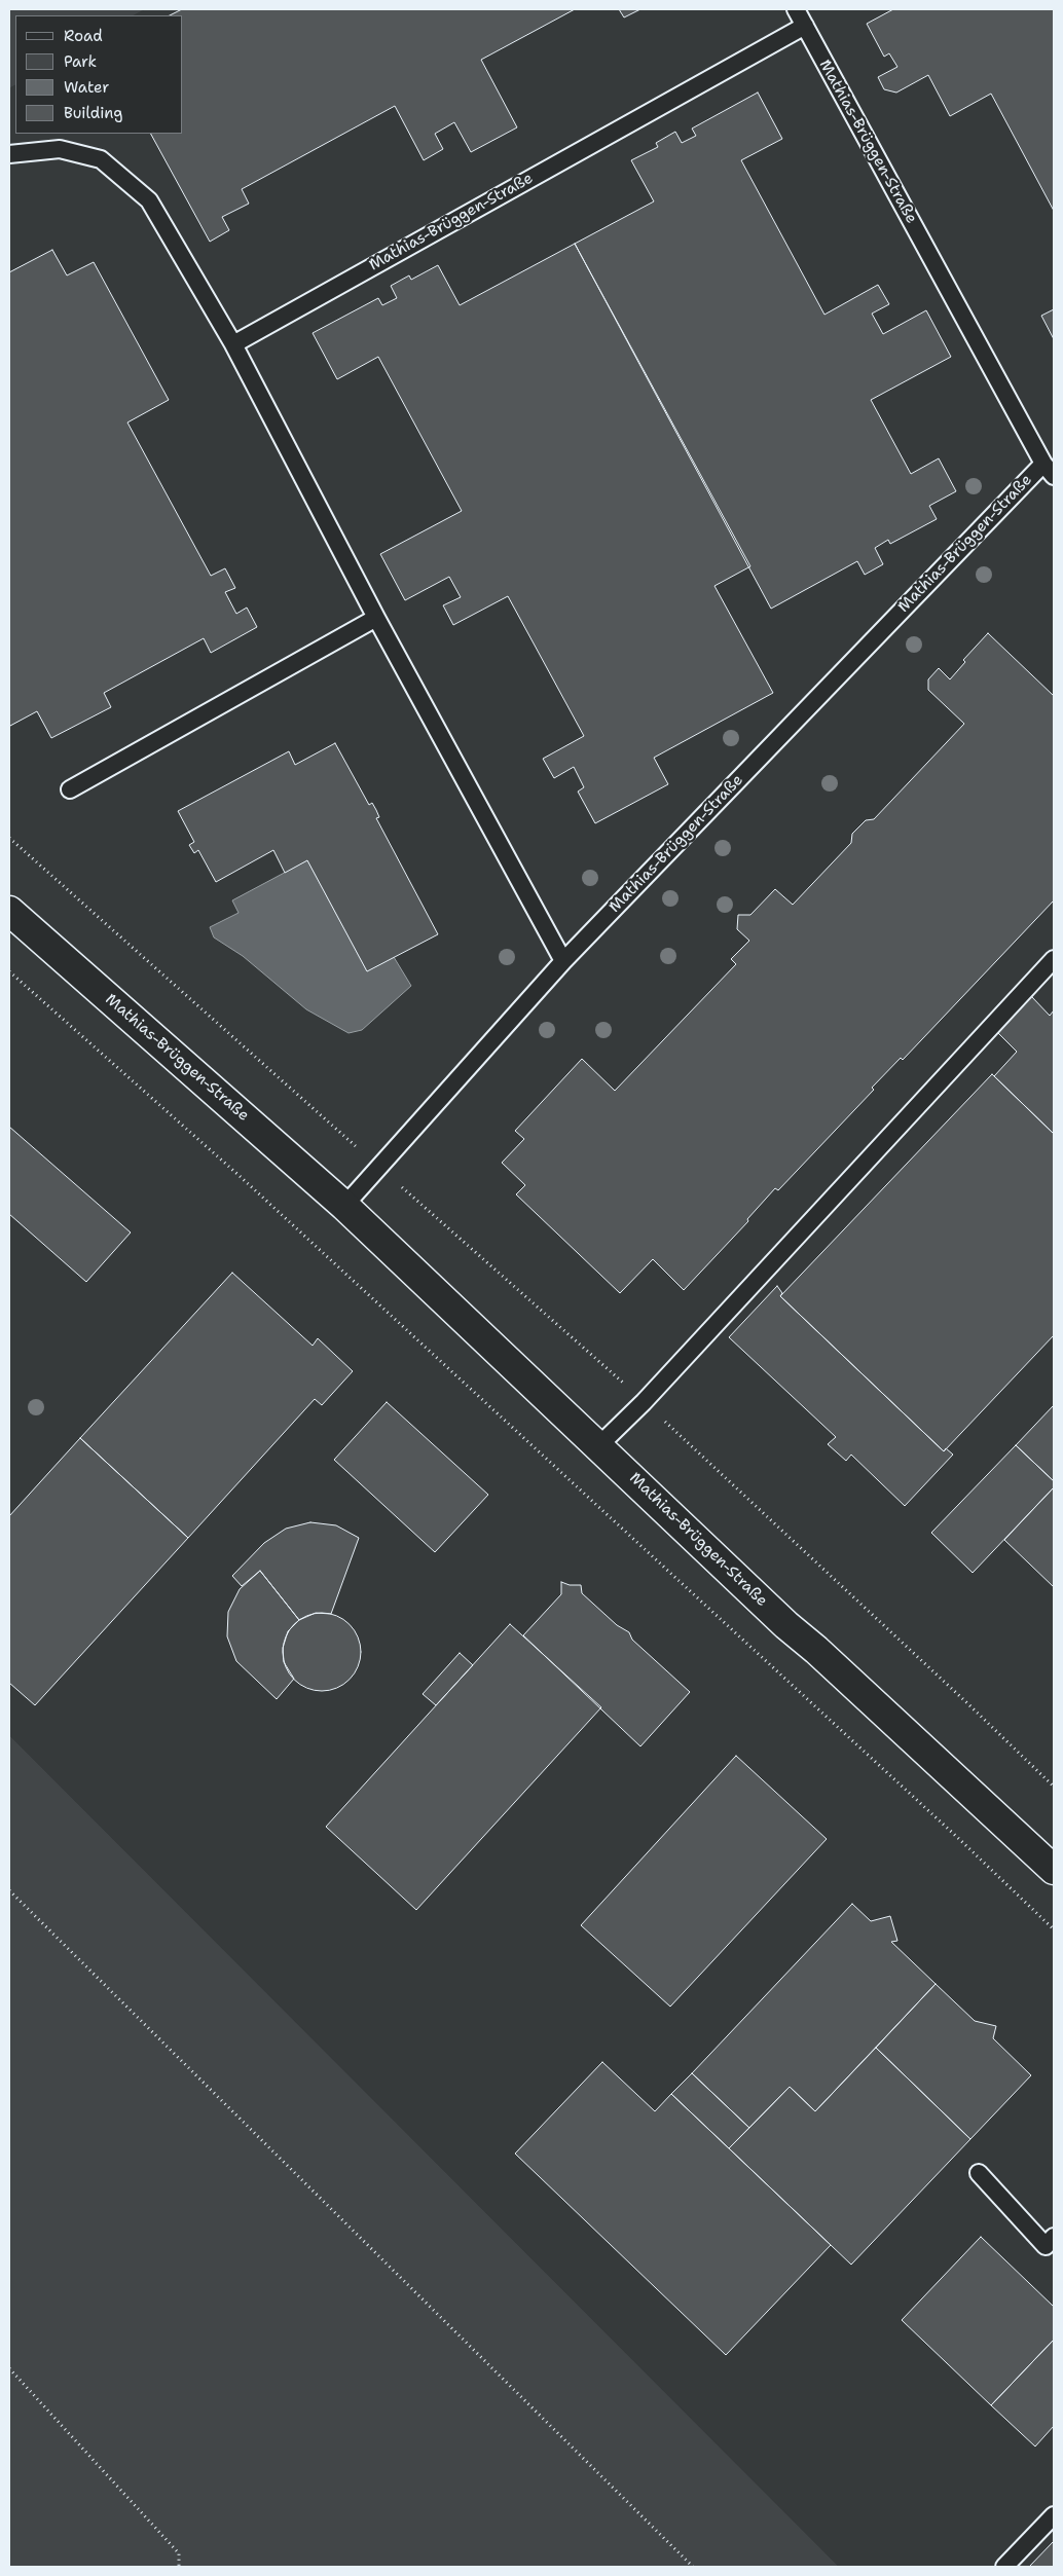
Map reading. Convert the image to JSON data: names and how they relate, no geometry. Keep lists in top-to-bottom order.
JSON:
{
  "streets": {
    "street": ["Mathias-Brüggen-Straße"]
  },
  "legend": [
    "Road",
    "Park",
    "Water",
    "Building"
  ]
}
